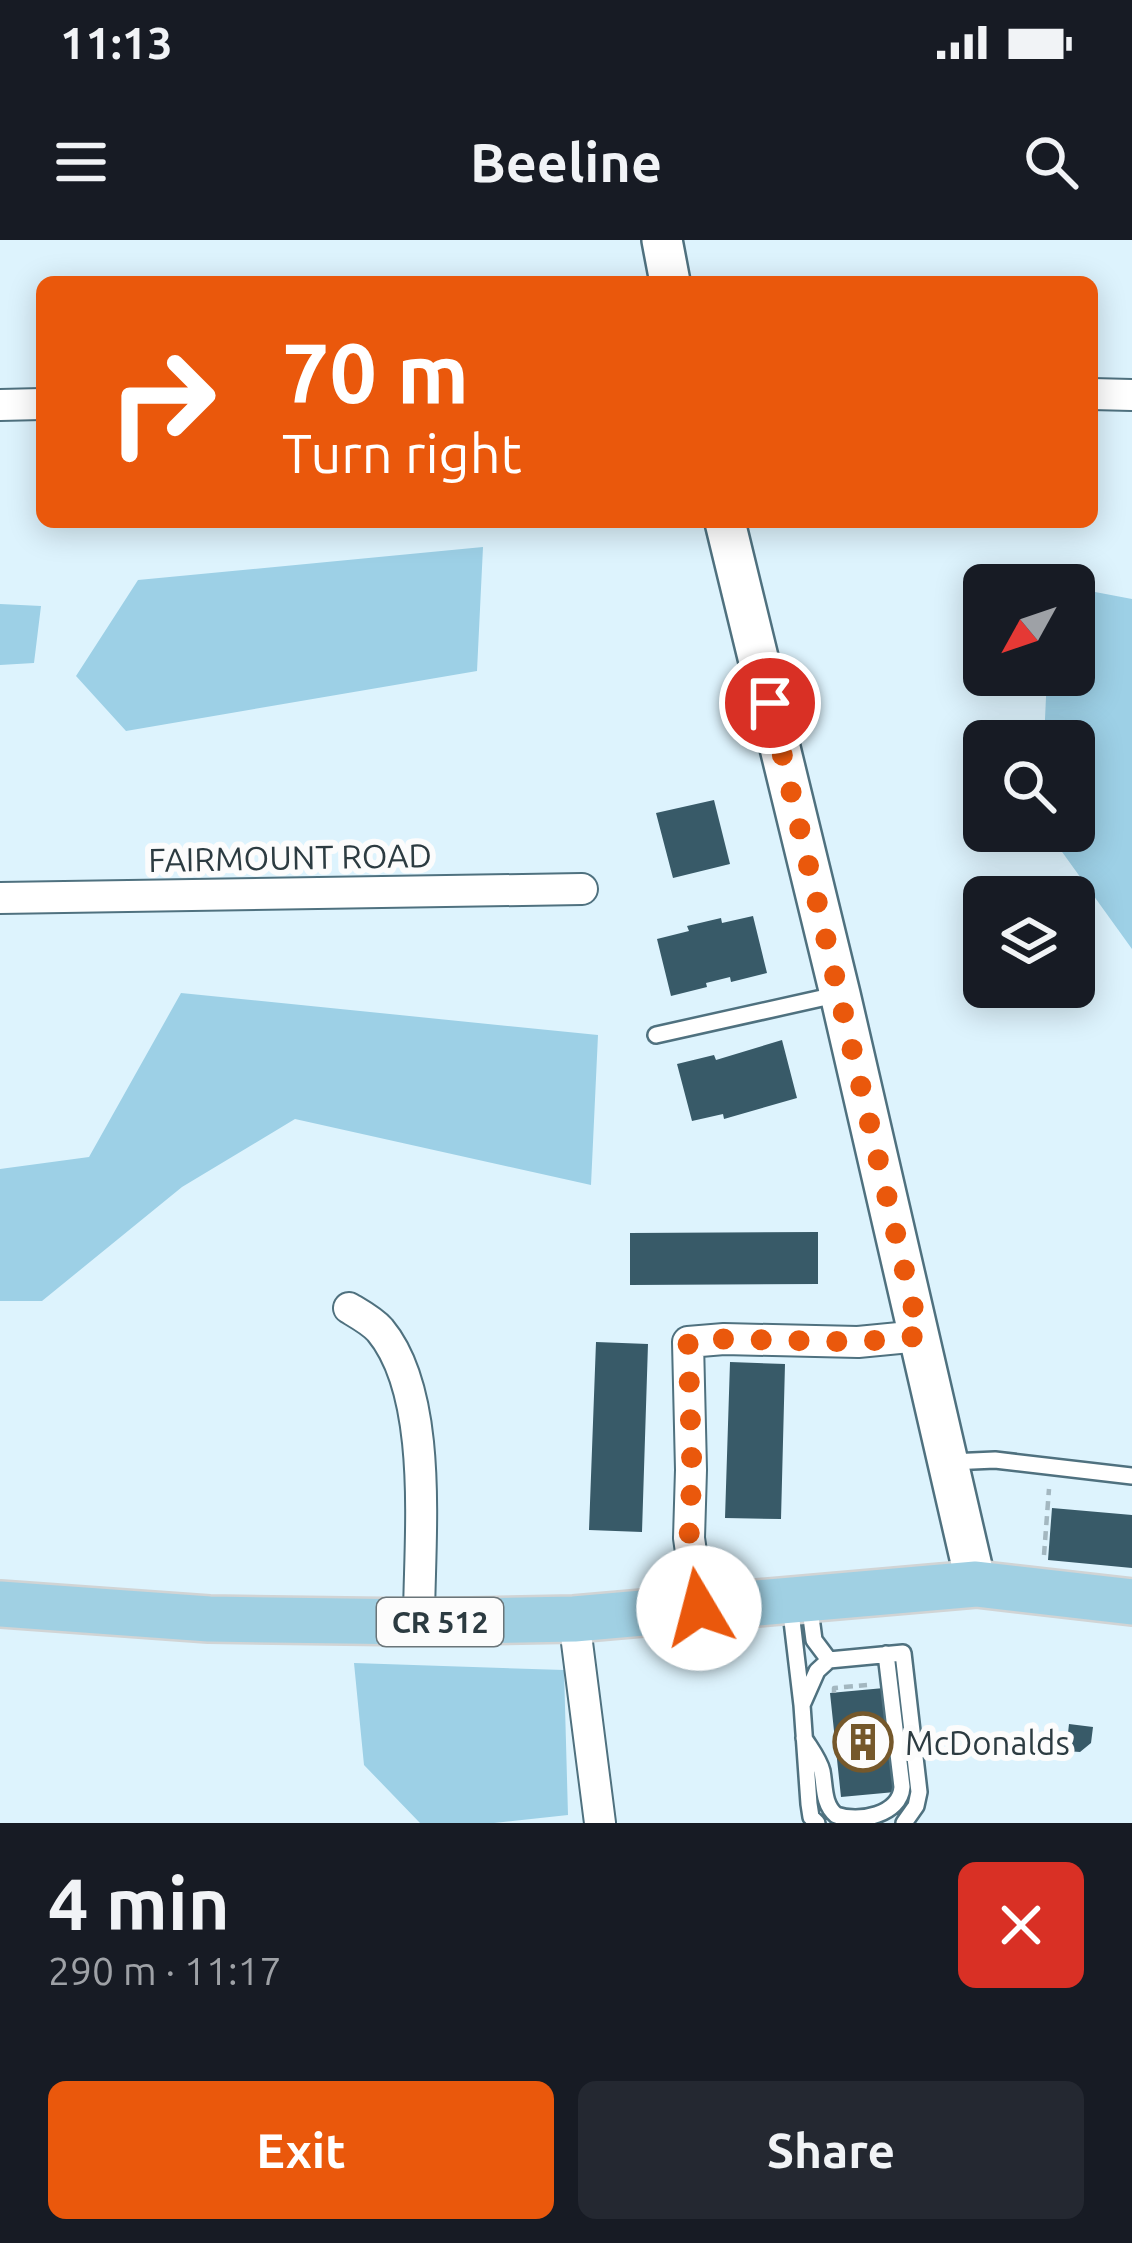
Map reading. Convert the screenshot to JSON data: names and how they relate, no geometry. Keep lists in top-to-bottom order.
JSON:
{
  "streets": {
    "main road": ["CR 512"],
    "street": ["FAIRMOUNT ROAD"]
  },
  "places": {
    "building": ["McDonalds"]
  },
  "north": "bottom left",
  "page": {
    "status": "11:13",
    "header": "Beeline",
    "turn": ["70 m", "Turn right"],
    "heading": ["4 min", "290 m · 11:17"],
    "buttons": ["Exit", "Share"]
  }
}
